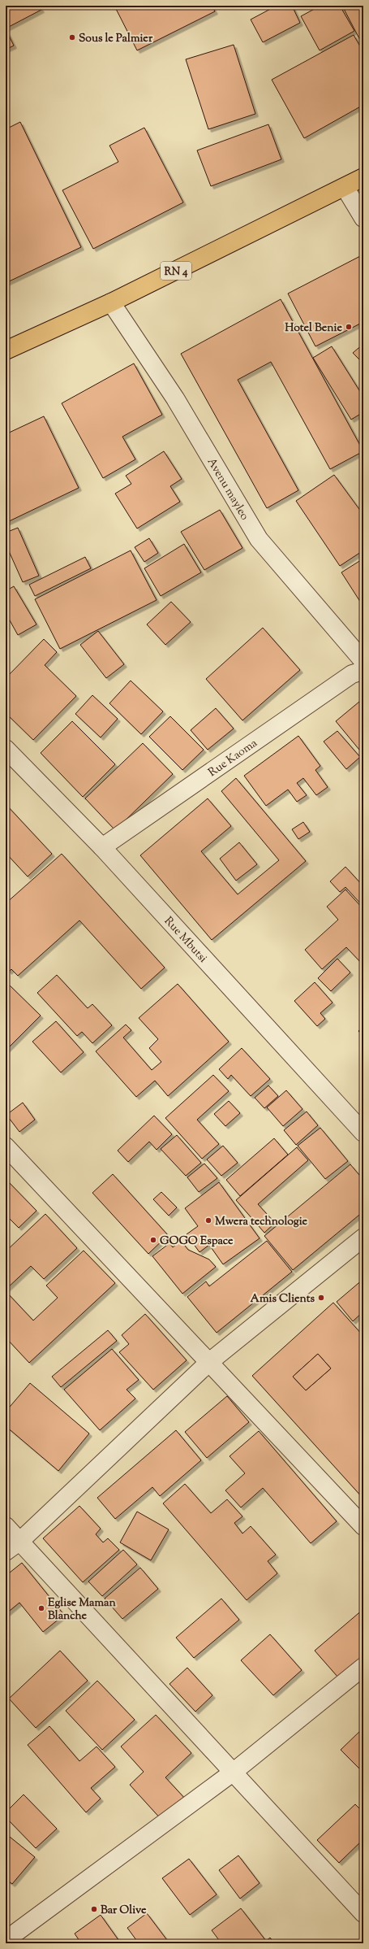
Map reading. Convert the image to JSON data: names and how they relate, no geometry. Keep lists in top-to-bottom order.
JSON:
{
  "streets": {
    "highway": ["RN 4"],
    "street": ["Avenu mayleo", "Rue Kaoma", "Rue Mbutsi"]
  },
  "crossings": [
    ["RN 4", "Avenu mayleo"],
    ["Rue Kaoma", "Rue Mbutsi"]
  ],
  "places": [
    "Sous le Palmier",
    "Hotel Benie",
    "Mwera technologie",
    "GOGO Espace",
    "Amis Clients",
    "Eglise Maman Blanche",
    "Bar Olive"
  ]
}
